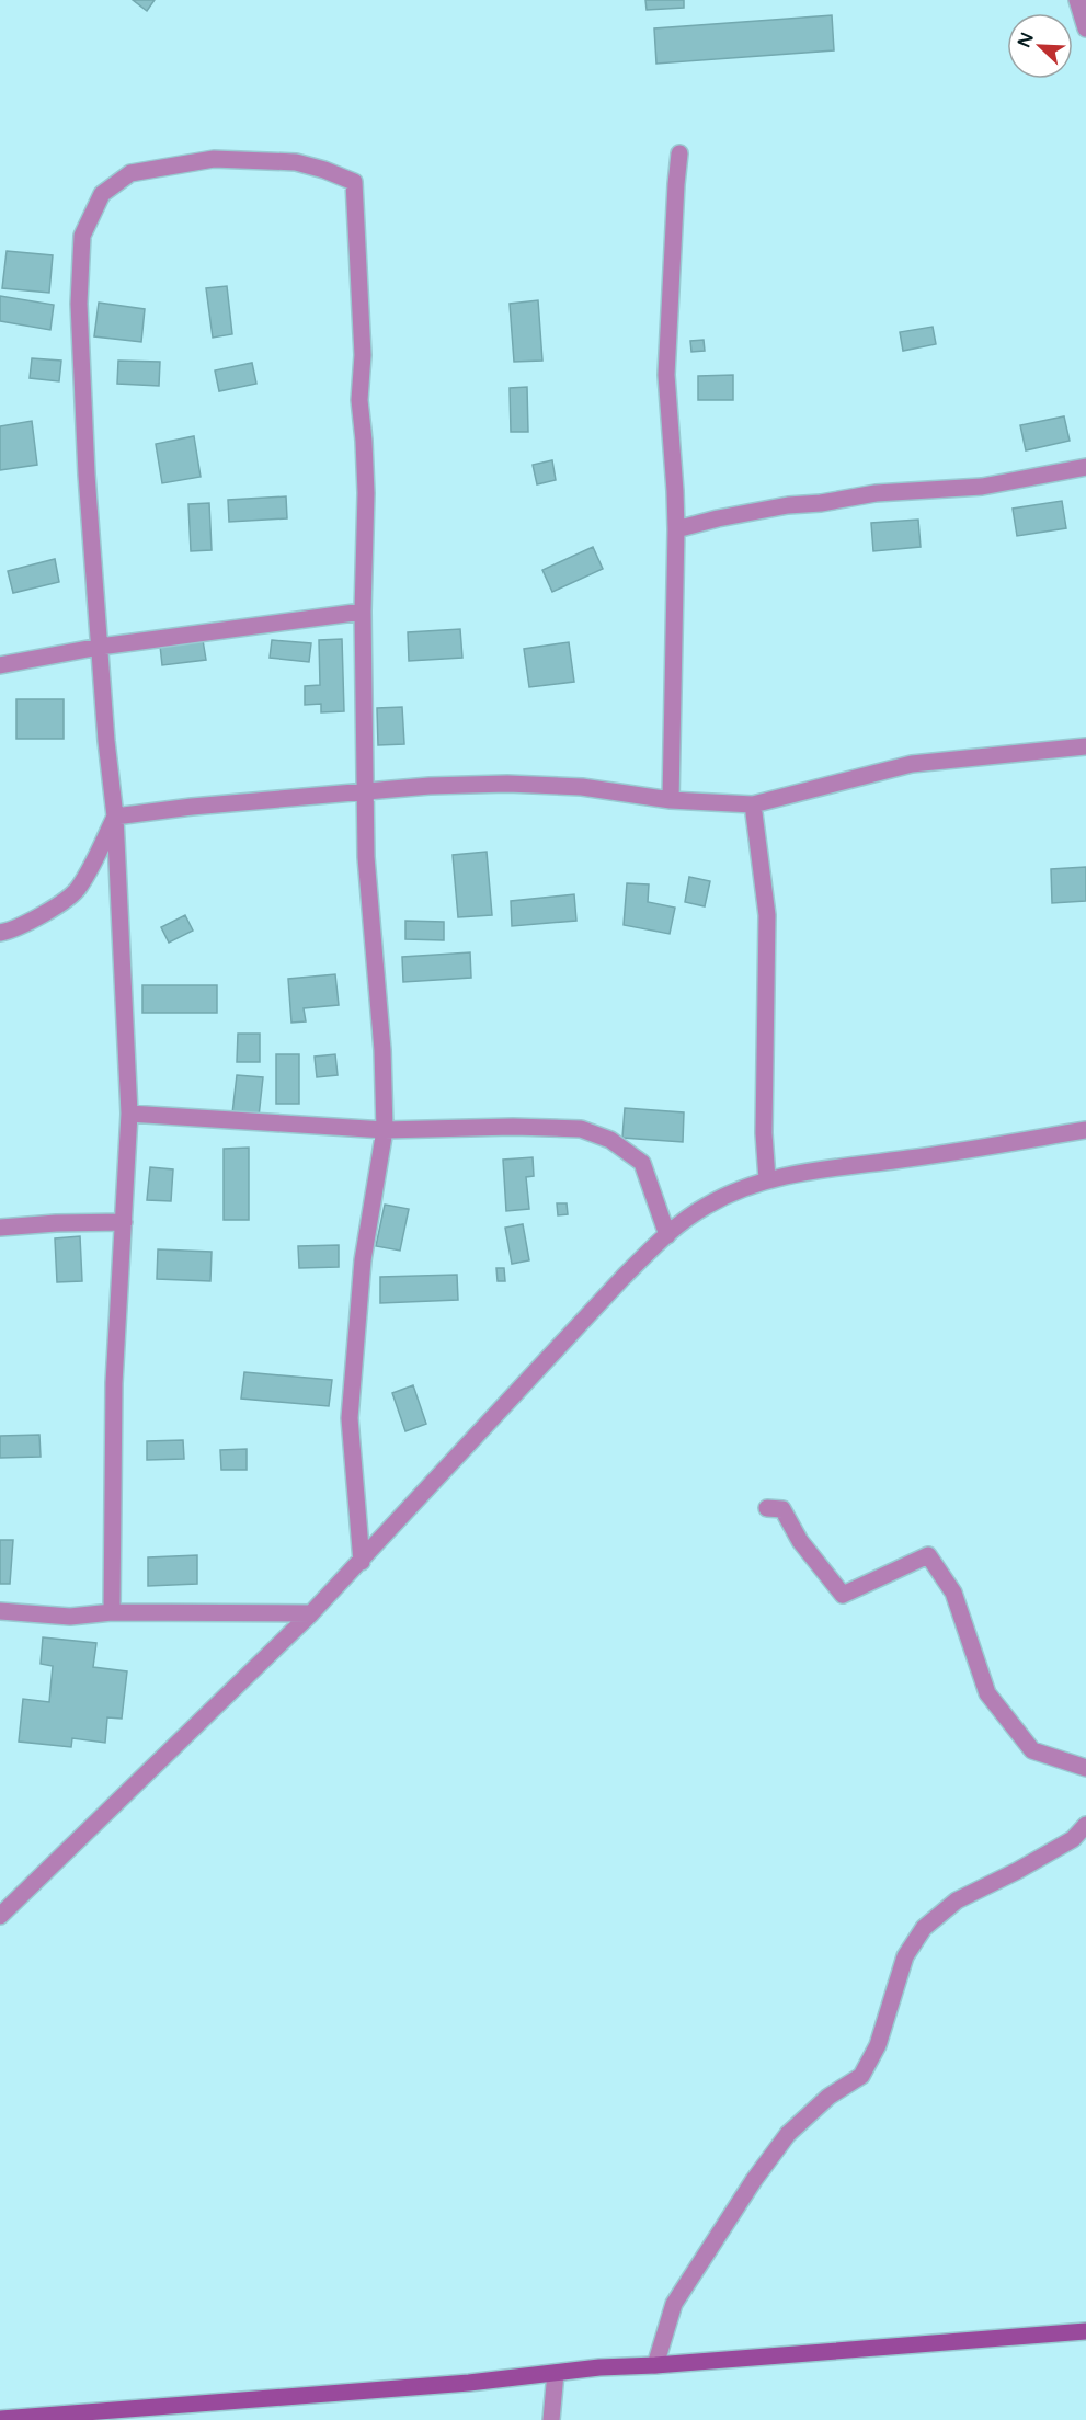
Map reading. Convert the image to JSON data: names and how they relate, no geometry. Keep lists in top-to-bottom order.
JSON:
{
  "north": "top left"
}
